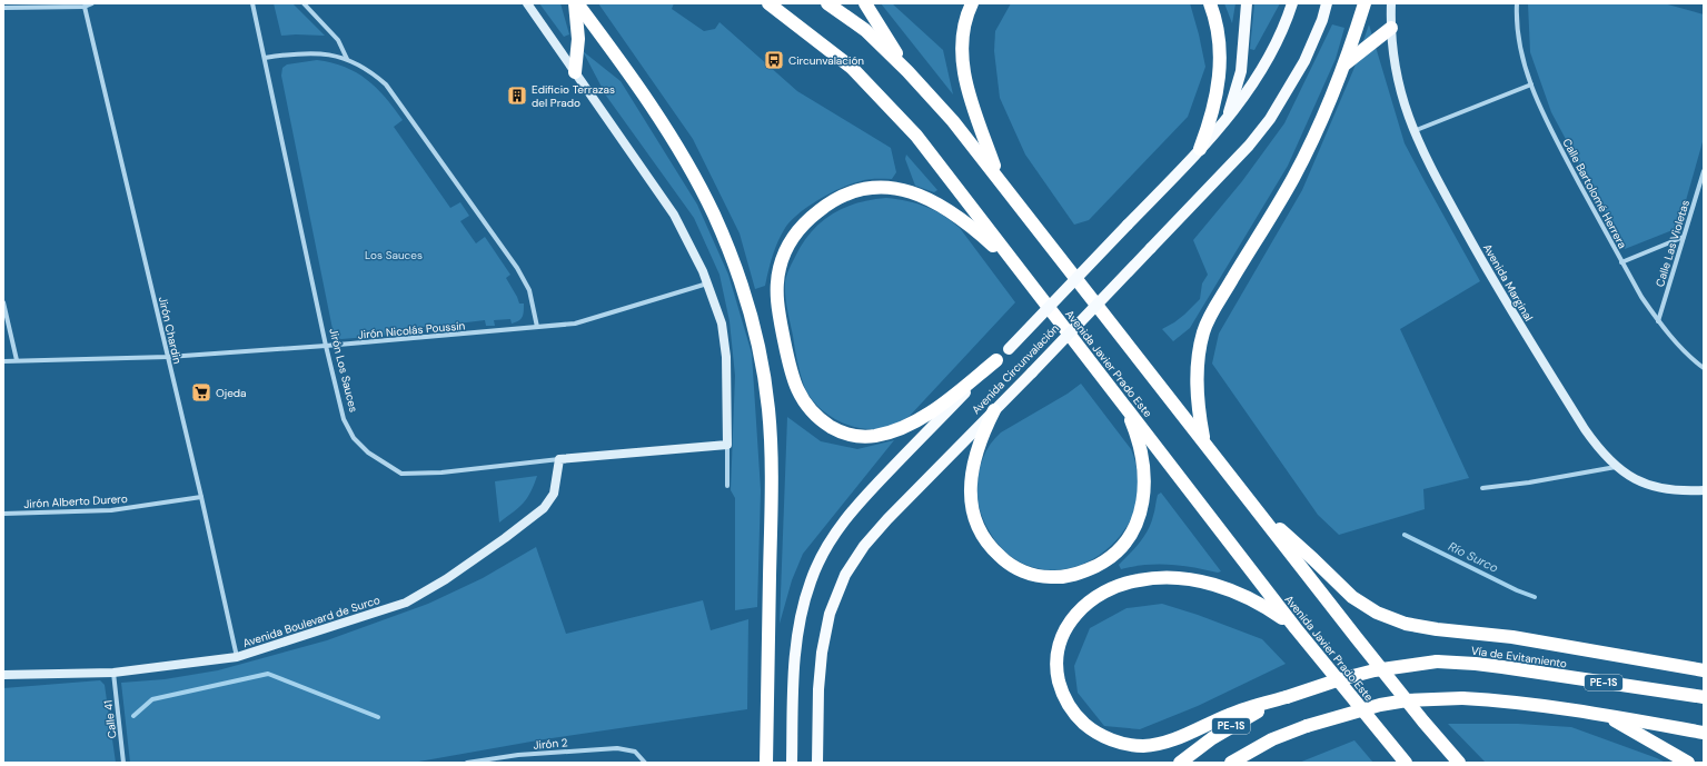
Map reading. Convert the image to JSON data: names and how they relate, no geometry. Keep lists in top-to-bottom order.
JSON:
{
  "streets": {
    "highway": ["Avenida Javier Prado Este", "Vía de Evitamiento", "PE-1S"],
    "main road": ["Avenida Circunvalación"],
    "street": [
      "Calle Bartolomé Herrera",
      "Calle Las Violetas",
      "Avenida Marginal",
      "Jirón Chardin",
      "Jirón Nicolás Poussin",
      "Jirón Los Sauces",
      "Jirón Alberto Durero",
      "Avenida Boulevard de Surco",
      "Calle 41",
      "Jirón 2"
    ]
  },
  "crossings": [
    ["Calle Bartolomé Herrera", "Calle Las Violetas"],
    ["Jirón Chardin", "Jirón Nicolás Poussin"],
    ["Jirón Chardin", "Jirón Alberto Durero"],
    ["Jirón Chardin", "Avenida Boulevard de Surco"],
    ["Jirón Nicolás Poussin", "Jirón Los Sauces"],
    ["Jirón Los Sauces", "Avenida Boulevard de Surco"],
    ["Avenida Boulevard de Surco", "Calle 41"],
    ["Vía de Evitamiento", "PE-1S"]
  ],
  "water": ["Río Surco"],
  "parks": ["Los Sauces"],
  "places": {
    "bus stop": ["Circunvalación"],
    "building": ["Edificio Terrazas del Prado"],
    "supermarket": ["Ojeda"]
  }
}
